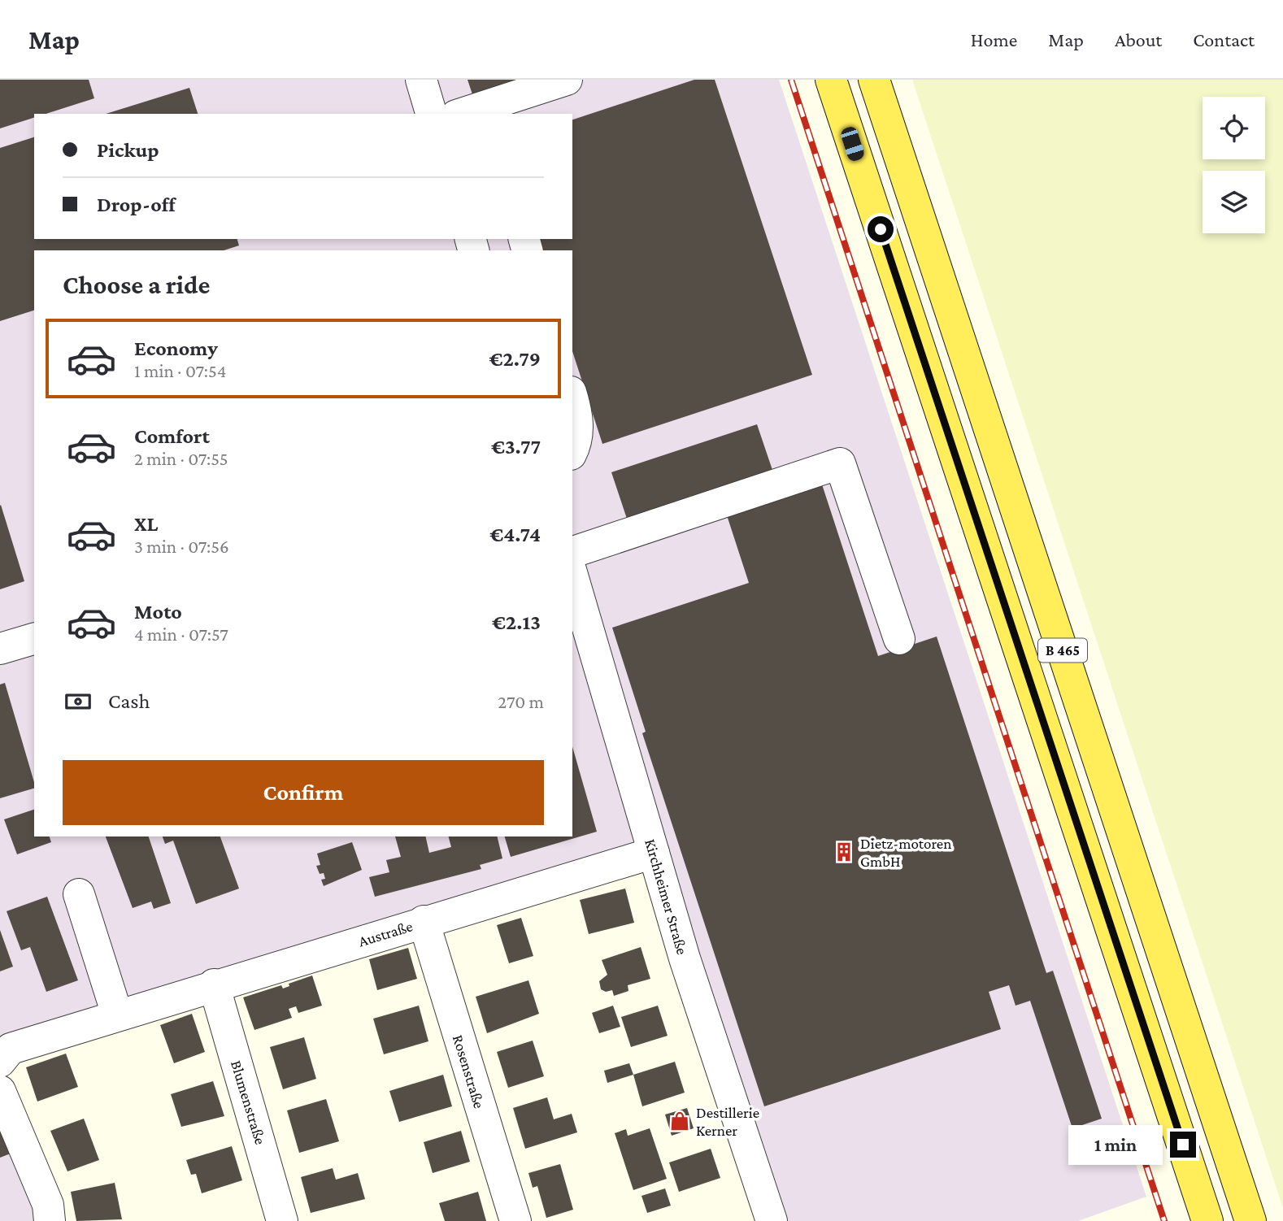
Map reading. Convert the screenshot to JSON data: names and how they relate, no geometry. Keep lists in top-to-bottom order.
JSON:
{
  "streets": {
    "main road": ["B 465"],
    "street": [
      "Kirchheimer Straße",
      "Austraße",
      "Rosenstraße",
      "Blumenstraße"
    ]
  },
  "crossings": [
    ["Kirchheimer Straße", "Austraße"],
    ["Austraße", "Rosenstraße"],
    ["Austraße", "Blumenstraße"]
  ],
  "places": {
    "building": ["Dietz‐motoren GmbH"],
    "shop": ["Destillerie Kerner"]
  },
  "page": {
    "header": "Map",
    "nav": [
      "Home",
      "Map",
      "About",
      "Contact"
    ],
    "banner": ["Pickup", "Drop-off"],
    "heading": "Choose a ride",
    "list": [
      {
        "name": "Economy",
        "note": "1 min · 07:54",
        "value": "€2.79"
      },
      {
        "name": "Comfort",
        "note": "2 min · 07:55",
        "value": "€3.77"
      },
      {
        "name": "XL",
        "note": "3 min · 07:56",
        "value": "€4.74"
      },
      {
        "name": "Moto",
        "note": "4 min · 07:57",
        "value": "€2.13"
      }
    ],
    "pay": ["Cash", "270 m"],
    "buttons": "Confirm",
    "bubble": "1 min"
  }
}
